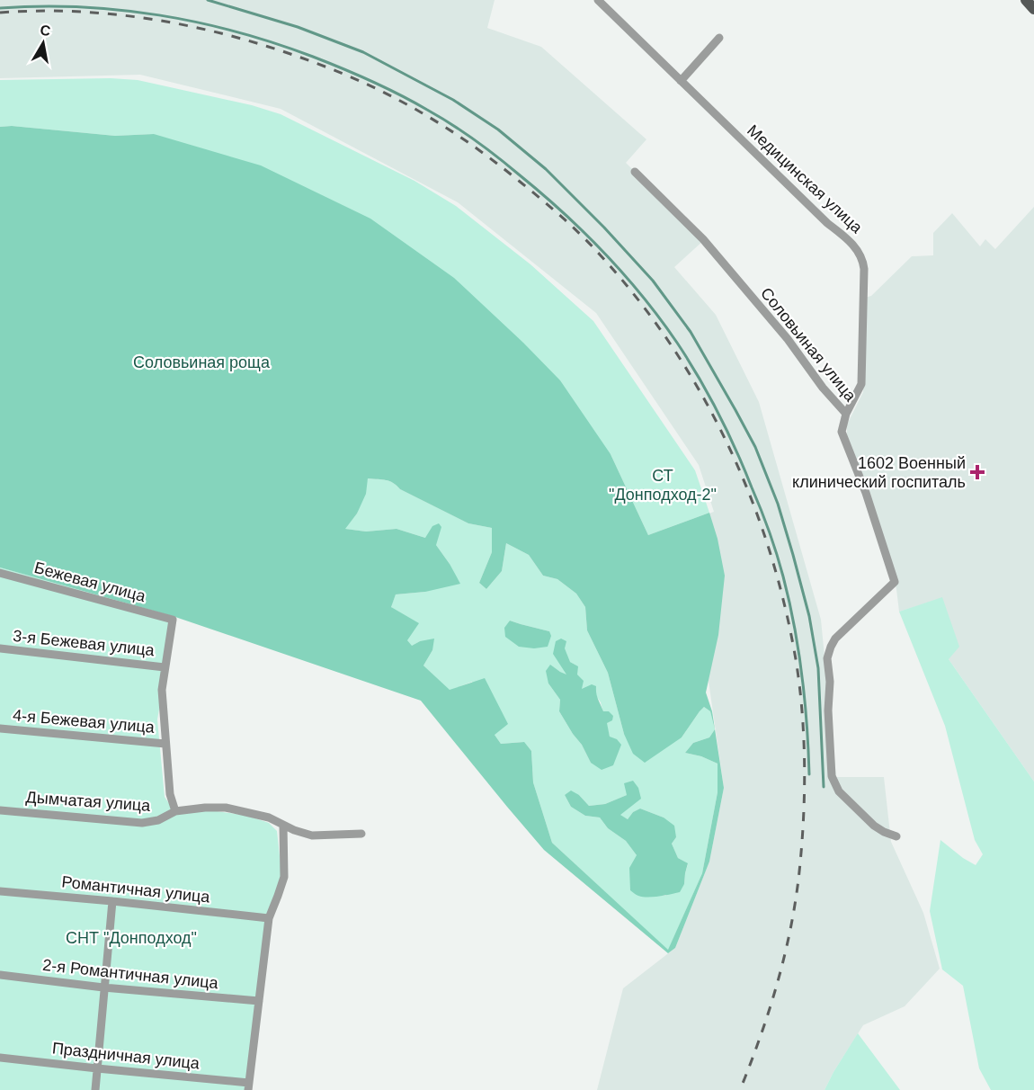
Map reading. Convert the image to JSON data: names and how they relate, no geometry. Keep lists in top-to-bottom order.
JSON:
{
  "streets": {
    "street": [
      "Медицинская улица",
      "Соловьиная улица",
      "Бежевая улица",
      "3-я Бежевая улица",
      "4-я Бежевая улица",
      "Дымчатая улица",
      "Романтичная улица",
      "2-я Романтичная улица",
      "Праздничная улица"
    ]
  },
  "crossings": [
    ["Медицинская улица", "Соловьиная улица"],
    ["Бежевая улица", "3-я Бежевая улица"]
  ],
  "parks": ["Соловьиная роща", "СТ \"Донподход-2\"", "СНТ \"Донподход\""],
  "places": {
    "health": ["1602 Военный клинический госпиталь"]
  },
  "north": "top"
}
